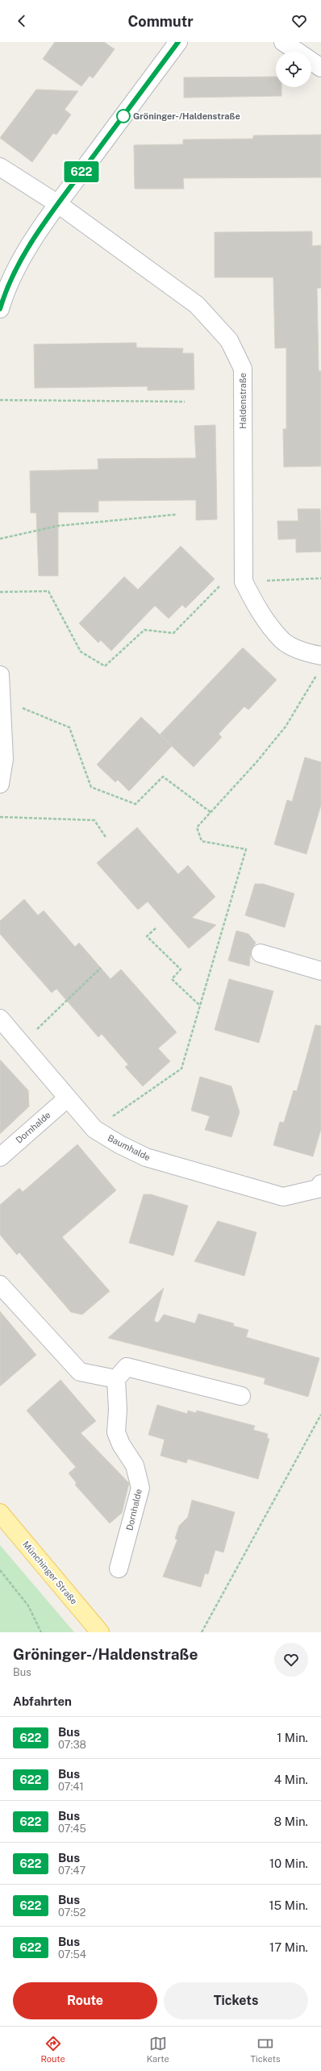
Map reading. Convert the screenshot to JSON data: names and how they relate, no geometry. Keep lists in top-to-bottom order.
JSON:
{
  "streets": {
    "main road": ["Münchinger Straße"],
    "street": ["Haldenstraße", "Dornhalde", "Baumhalde"]
  },
  "crossings": [
    ["Dornhalde", "Baumhalde"]
  ],
  "places": ["Gröninger-/Haldenstraße"],
  "lines": ["bus line 622"],
  "page": {
    "header": "Commutr",
    "on_map": "622",
    "heading": [
      ["Gröninger-/Haldenstraße", "Bus"],
      "Abfahrten"
    ],
    "list": [
      {
        "mark": "622",
        "name": "Bus",
        "note": "07:38",
        "value": "1 Min."
      },
      {
        "mark": "622",
        "name": "Bus",
        "note": "07:41",
        "value": "4 Min."
      },
      {
        "mark": "622",
        "name": "Bus",
        "note": "07:45",
        "value": "8 Min."
      },
      {
        "mark": "622",
        "name": "Bus",
        "note": "07:47",
        "value": "10 Min."
      },
      {
        "mark": "622",
        "name": "Bus",
        "note": "07:52",
        "value": "15 Min."
      },
      {
        "mark": "622",
        "name": "Bus",
        "note": "07:54",
        "value": "17 Min."
      }
    ],
    "buttons": ["Route", "Tickets"],
    "tabs": ["Route", "Karte", "Tickets"]
  }
}
